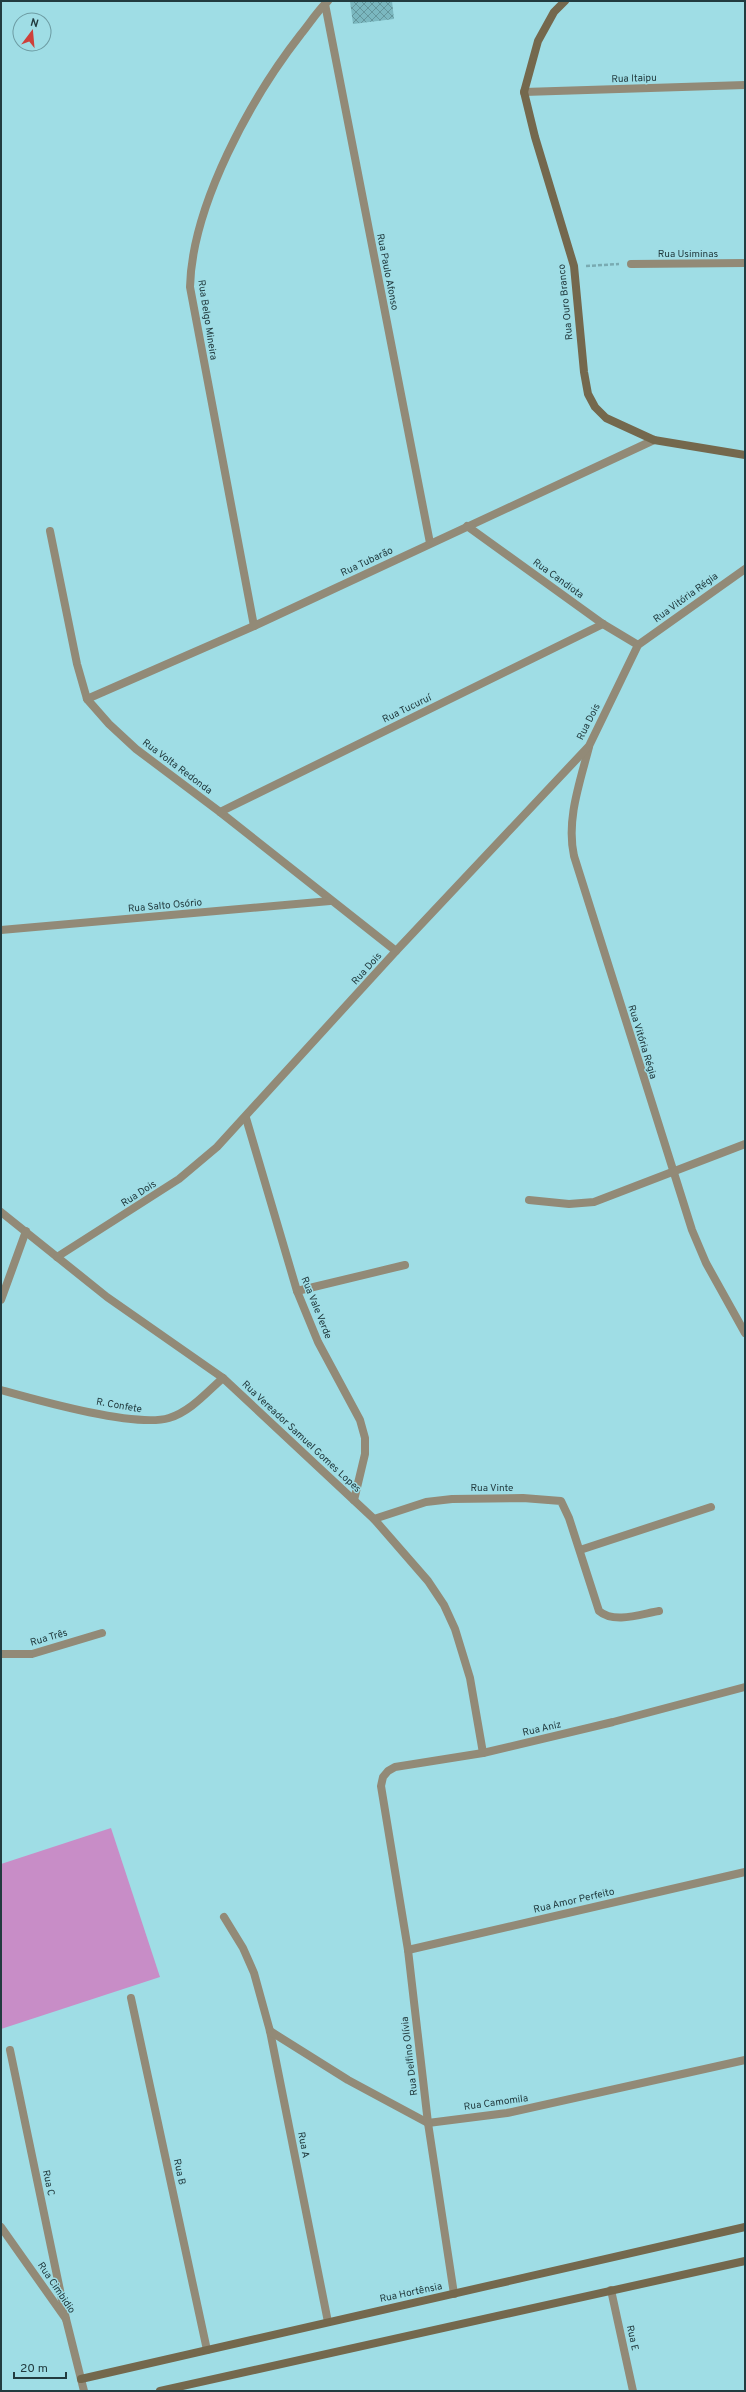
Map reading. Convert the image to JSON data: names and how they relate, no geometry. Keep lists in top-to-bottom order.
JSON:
{
  "streets": {
    "street": [
      "Rua Itaipu",
      "Rua Usiminas",
      "Rua Paulo Afonso",
      "Rua Ouro Branco",
      "Rua Belgo Mineira",
      "Rua Tubarão",
      "Rua Candiota",
      "Rua Vitória Régia",
      "Rua Tucuruí",
      "Rua Dois",
      "Rua Volta Redonda",
      "Rua Salto Osório",
      "Rua Vale Verde",
      "R. Confete",
      "Rua Vereador Samuel Gomes Lopes",
      "Rua Vinte",
      "Rua Três",
      "Rua Aniz",
      "Rua Amor Perfeito",
      "Rua Delfino Olívia",
      "Rua Camomila",
      "Rua A",
      "Rua B",
      "Rua C",
      "Rua Cimbidio",
      "Rua Hortênsia",
      "Rua E"
    ]
  },
  "crossings": [
    ["Rua Itaipu", "Rua Ouro Branco"],
    ["Rua Paulo Afonso", "Rua Belgo Mineira"],
    ["Rua Paulo Afonso", "Rua Tubarão"],
    ["Rua Ouro Branco", "Rua Tubarão"],
    ["Rua Belgo Mineira", "Rua Tubarão"],
    ["Rua Tubarão", "Rua Candiota"],
    ["Rua Tubarão", "Rua Volta Redonda"],
    ["Rua Candiota", "Rua Vitória Régia"],
    ["Rua Candiota", "Rua Tucuruí"],
    ["Rua Candiota", "Rua Dois"],
    ["Rua Vitória Régia", "Rua Dois"],
    ["Rua Tucuruí", "Rua Volta Redonda"],
    ["Rua Dois", "Rua Volta Redonda"],
    ["Rua Dois", "Rua Vale Verde"],
    ["Rua Dois", "Rua Vereador Samuel Gomes Lopes"],
    ["Rua Volta Redonda", "Rua Salto Osório"],
    ["Rua Vale Verde", "Rua Vereador Samuel Gomes Lopes"],
    ["R. Confete", "Rua Vereador Samuel Gomes Lopes"],
    ["Rua Vereador Samuel Gomes Lopes", "Rua Vinte"],
    ["Rua Vereador Samuel Gomes Lopes", "Rua Aniz"],
    ["Rua Aniz", "Rua Delfino Olívia"],
    ["Rua Amor Perfeito", "Rua Delfino Olívia"],
    ["Rua Delfino Olívia", "Rua Camomila"],
    ["Rua Delfino Olívia", "Rua Hortênsia"],
    ["Rua A", "Rua Hortênsia"],
    ["Rua B", "Rua Hortênsia"],
    ["Rua C", "Rua Cimbidio"],
    ["Rua Cimbidio", "Rua Hortênsia"]
  ],
  "scale_bar": "20 m",
  "north": "top"
}
